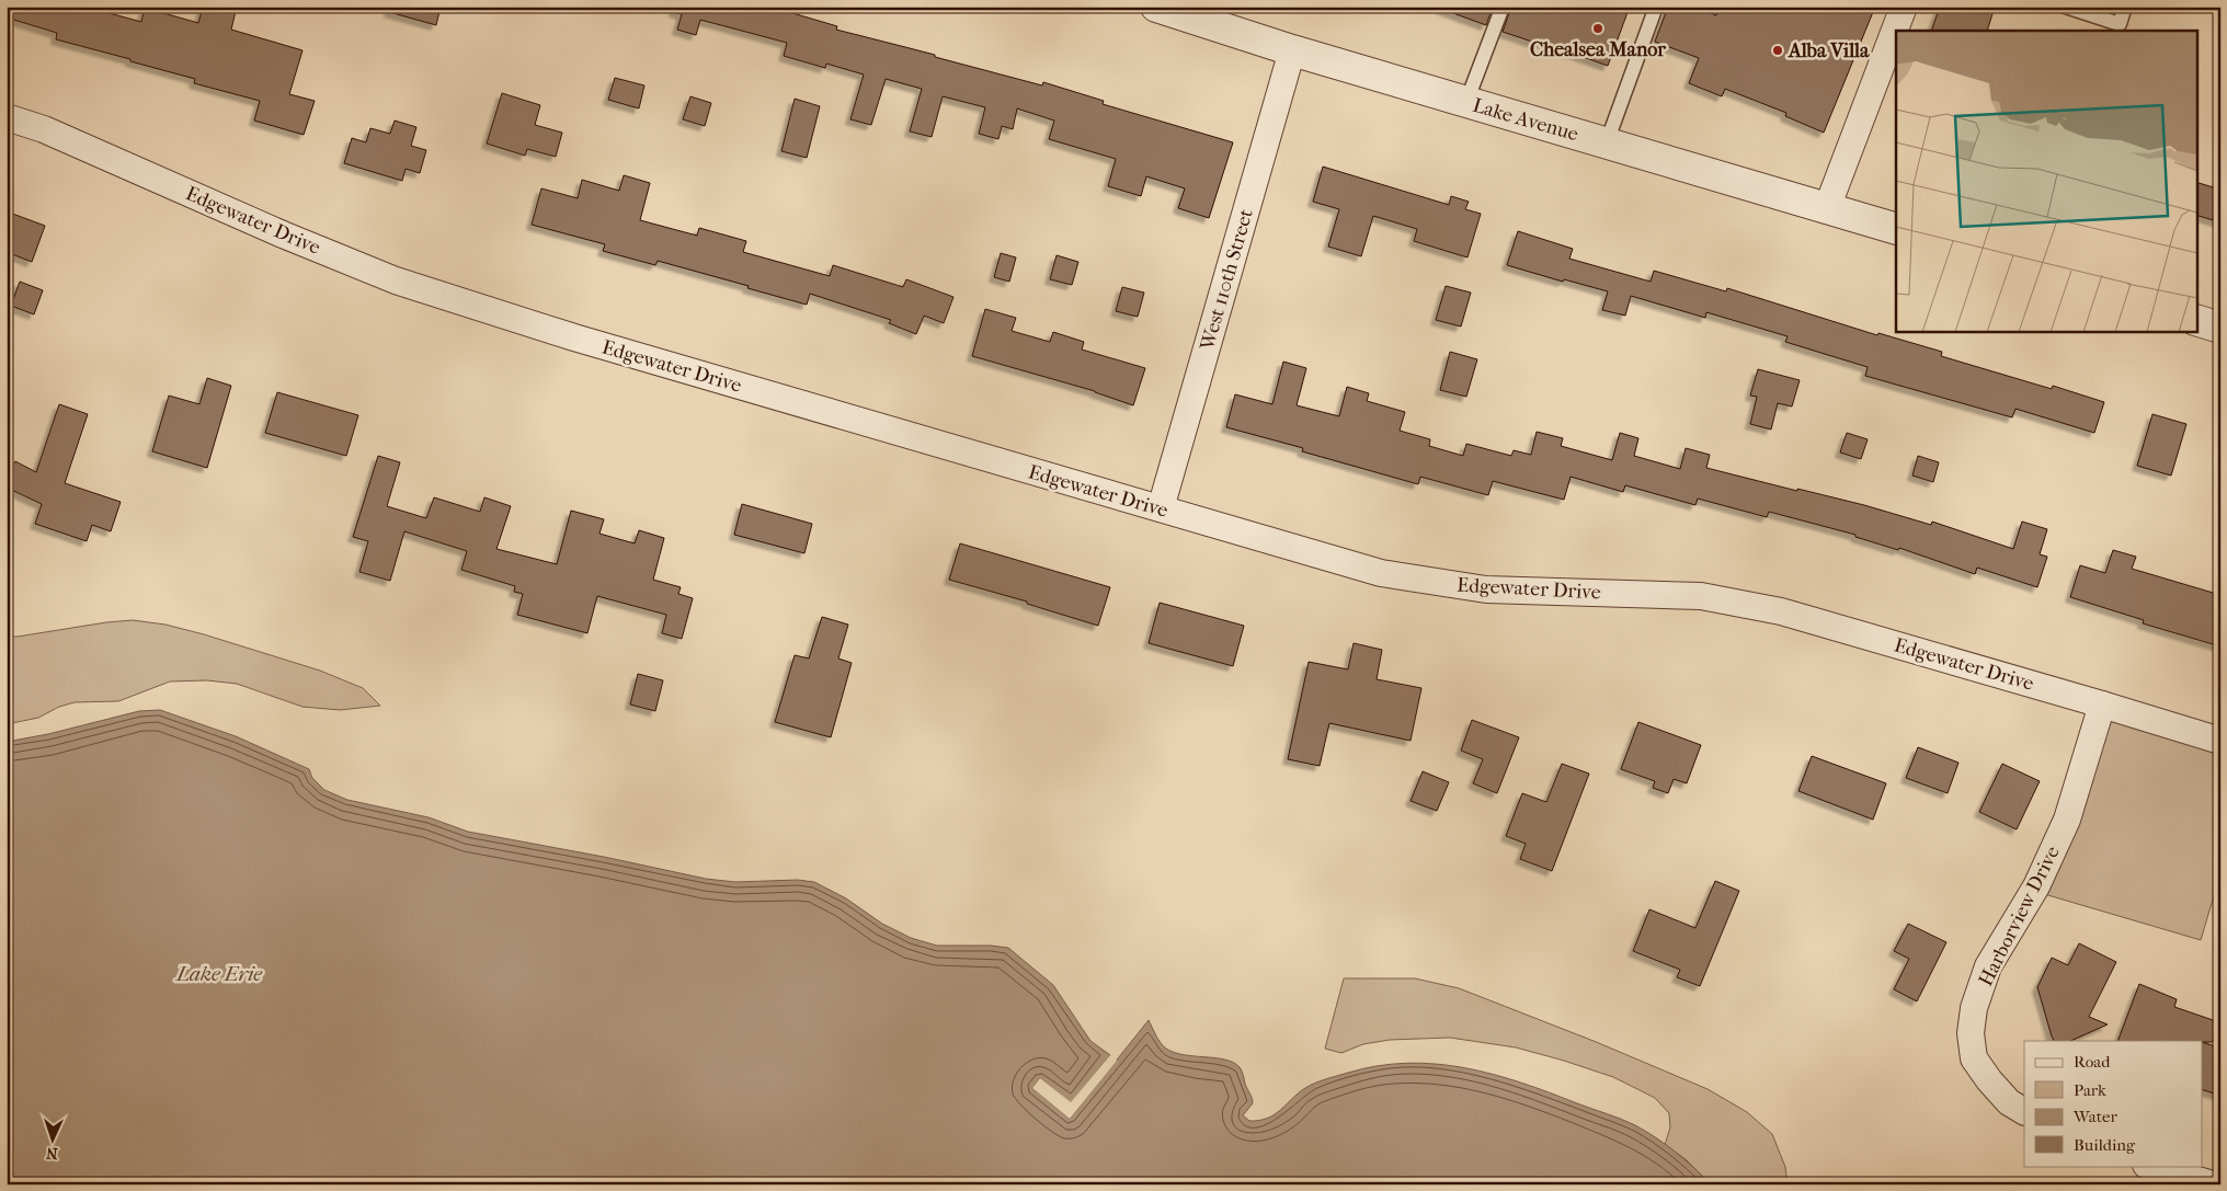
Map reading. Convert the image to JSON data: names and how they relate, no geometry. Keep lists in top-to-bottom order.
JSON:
{
  "streets": {
    "street": [
      "Lake Avenue",
      "Edgewater Drive",
      "West 110th Street",
      "Harborview Drive"
    ]
  },
  "crossings": [
    ["Lake Avenue", "West 110th Street"],
    ["Edgewater Drive", "West 110th Street"],
    ["Edgewater Drive", "Harborview Drive"]
  ],
  "water": ["Lake Erie"],
  "places": ["Chealsea Manor", "Alba Villa"],
  "legend": [
    "Road",
    "Park",
    "Water",
    "Building"
  ],
  "north": "bottom"
}
